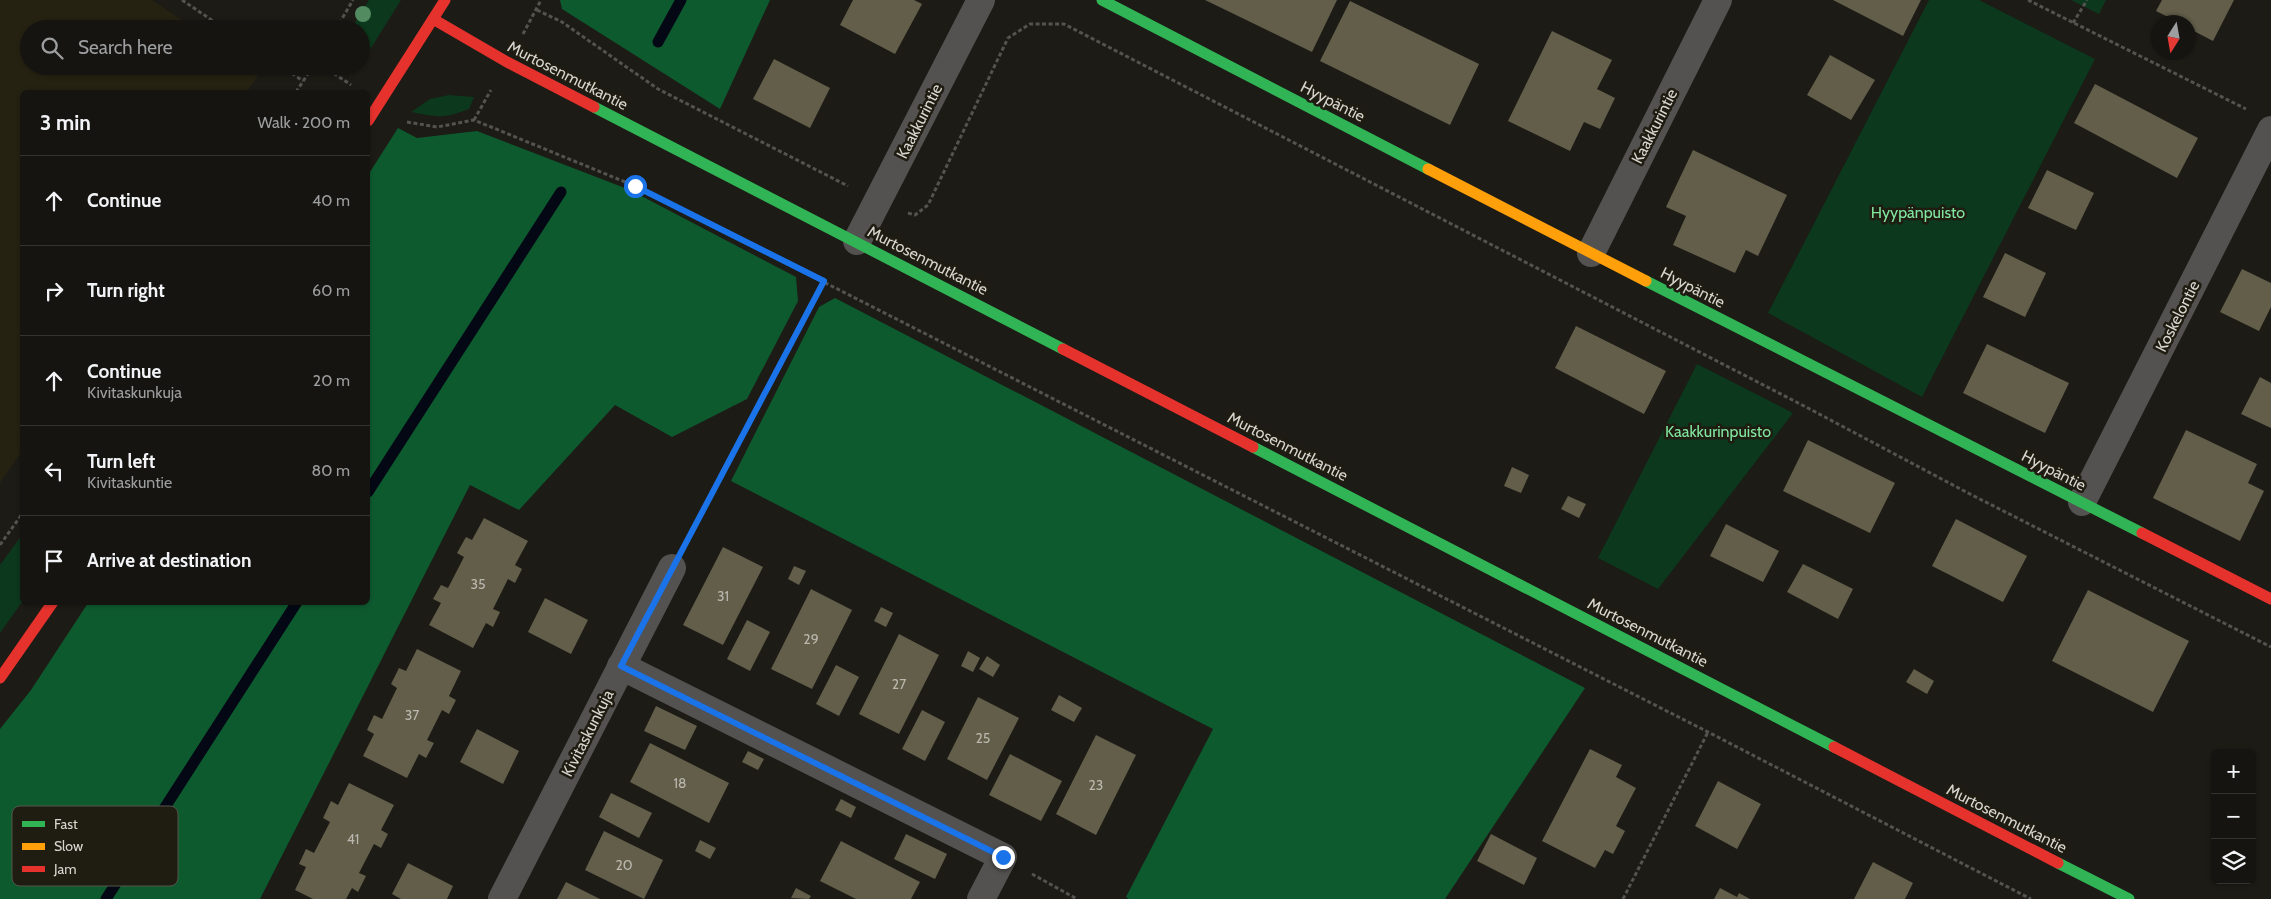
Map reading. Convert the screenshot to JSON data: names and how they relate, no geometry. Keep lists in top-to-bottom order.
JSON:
{
  "streets": {
    "street": [
      "Murtosenmutkantie",
      "Hyypäntie",
      "Kaakkurintie",
      "Koskelontie",
      "Kivitaskunkuja"
    ]
  },
  "crossings": [
    ["Murtosenmutkantie", "Kaakkurintie"],
    ["Hyypäntie", "Kaakkurintie"],
    ["Hyypäntie", "Koskelontie"]
  ],
  "parks": ["Hyypänpuisto", "Kaakkurinpuisto"],
  "house_numbers": [
    "35",
    "31",
    "29",
    "27",
    "37",
    "25",
    "18",
    "23",
    "41",
    "20"
  ],
  "legend": ["Fast", "Slow", "Jam"],
  "north": "bottom",
  "page": {
    "search": "Search here",
    "heading": ["3 min", "Walk · 200 m"],
    "list": [
      ["Continue", "40 m"],
      ["Turn right", "60 m"],
      ["Continue", "Kivitaskunkuja", "20 m"],
      ["Turn left", "Kivitaskuntie", "80 m"],
      "Arrive at destination"
    ],
    "map_buttons": ["+", "−"]
  }
}
